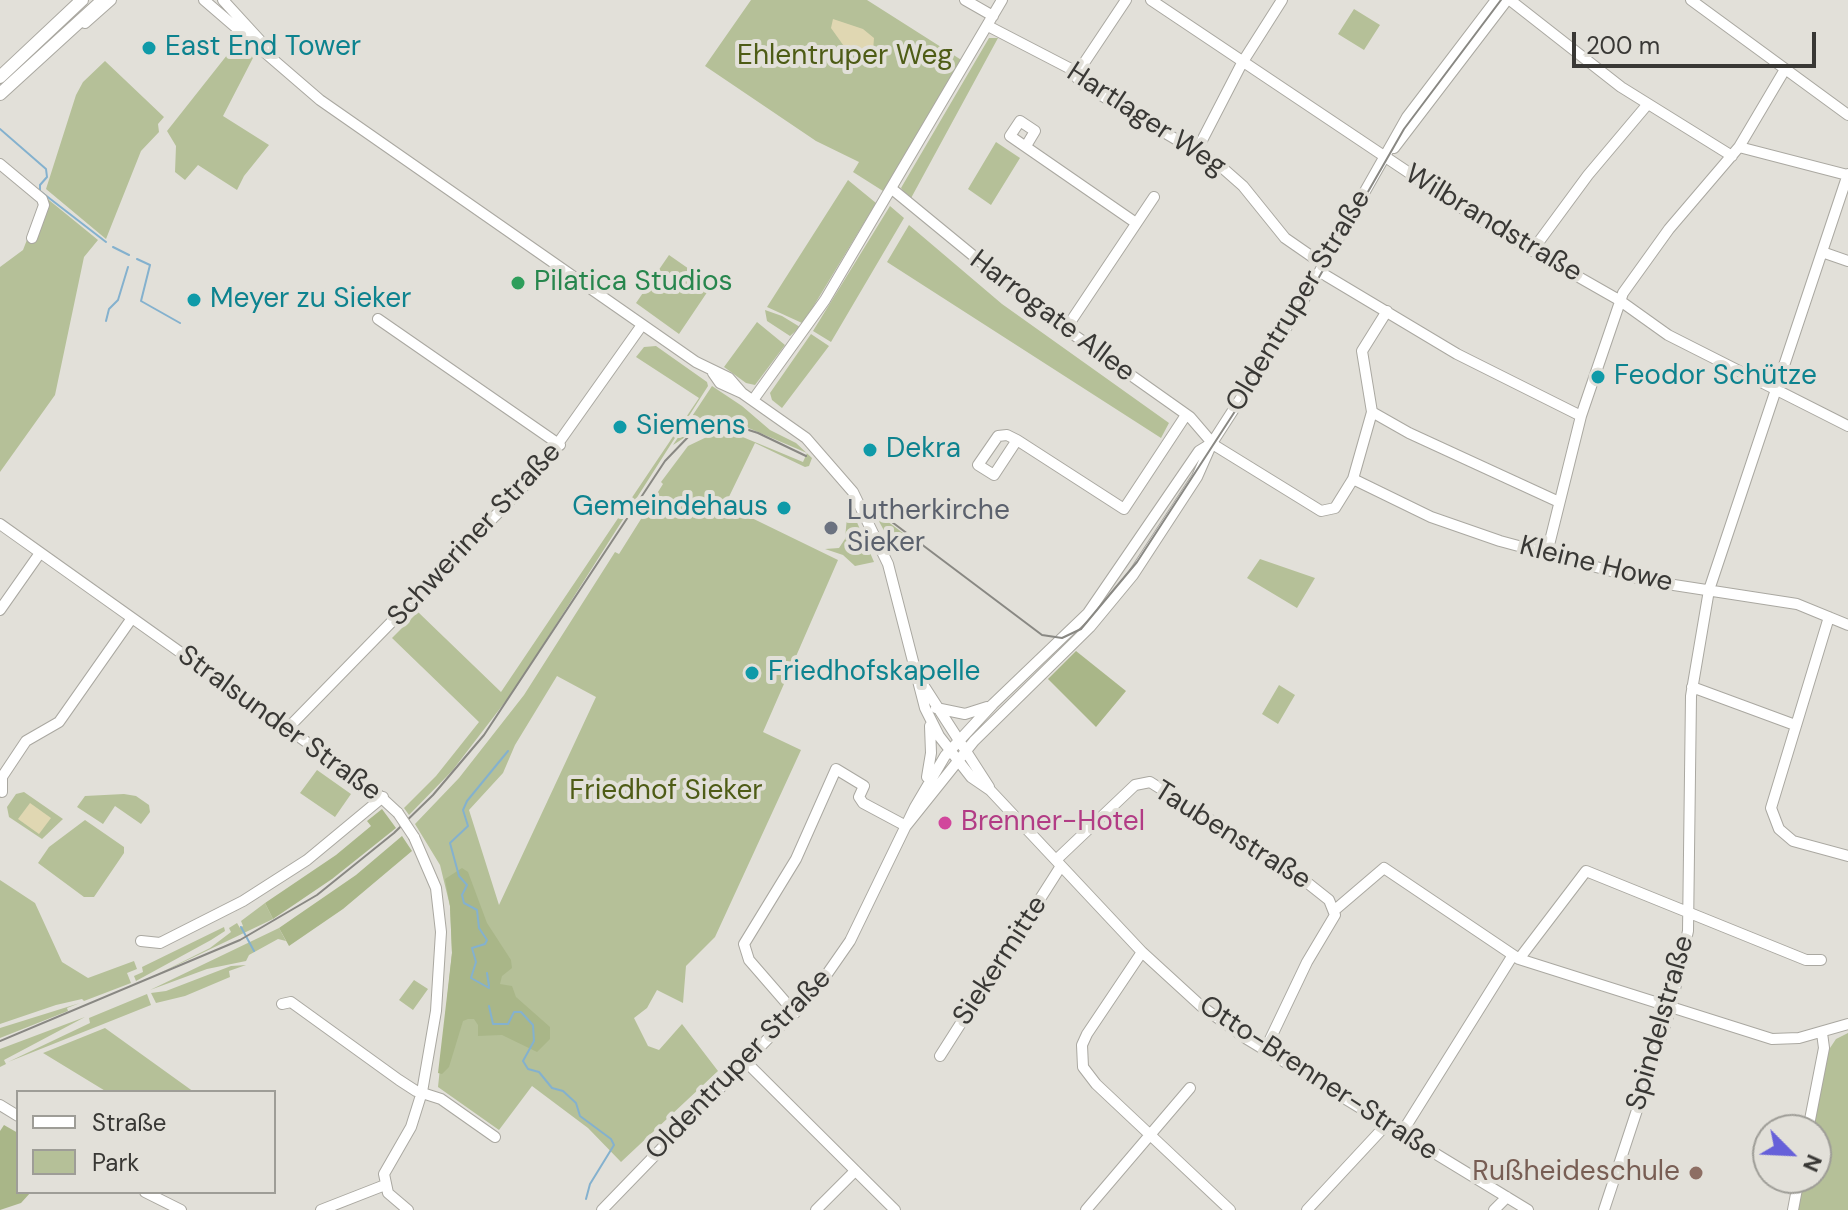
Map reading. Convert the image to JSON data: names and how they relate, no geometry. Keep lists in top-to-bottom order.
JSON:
{
  "streets": {
    "street": [
      "Hartlager Weg",
      "Wilbrandstraße",
      "Oldentruper Straße",
      "Harrogate Allee",
      "Schweriner Straße",
      "Kleine Howe",
      "Stralsunder Straße",
      "Taubenstraße",
      "Siekermitte",
      "Spindelstraße",
      "Otto-Brenner-Straße"
    ]
  },
  "crossings": [
    ["Hartlager Weg", "Oldentruper Straße"],
    ["Wilbrandstraße", "Oldentruper Straße"],
    ["Wilbrandstraße", "Spindelstraße"],
    ["Oldentruper Straße", "Harrogate Allee"],
    ["Oldentruper Straße", "Otto-Brenner-Straße"],
    ["Harrogate Allee", "Kleine Howe"],
    ["Schweriner Straße", "Stralsunder Straße"],
    ["Schweriner Straße", "Otto-Brenner-Straße"],
    ["Kleine Howe", "Spindelstraße"],
    ["Taubenstraße", "Siekermitte"],
    ["Taubenstraße", "Otto-Brenner-Straße"],
    ["Siekermitte", "Otto-Brenner-Straße"]
  ],
  "parks": ["Ehlentruper Weg", "Friedhof Sieker"],
  "places": [
    "East End Tower",
    "Pilatica Studios",
    "Meyer zu Sieker",
    "Feodor Schütze",
    "Siemens",
    "Dekra",
    "Gemeindehaus",
    "Lutherkirche Sieker",
    "Friedhofskapelle",
    "Brenner-Hotel",
    "Rußheideschule"
  ],
  "legend": ["Straße", "Park"],
  "scale_bar": "200 m",
  "north": "bottom right"
}
